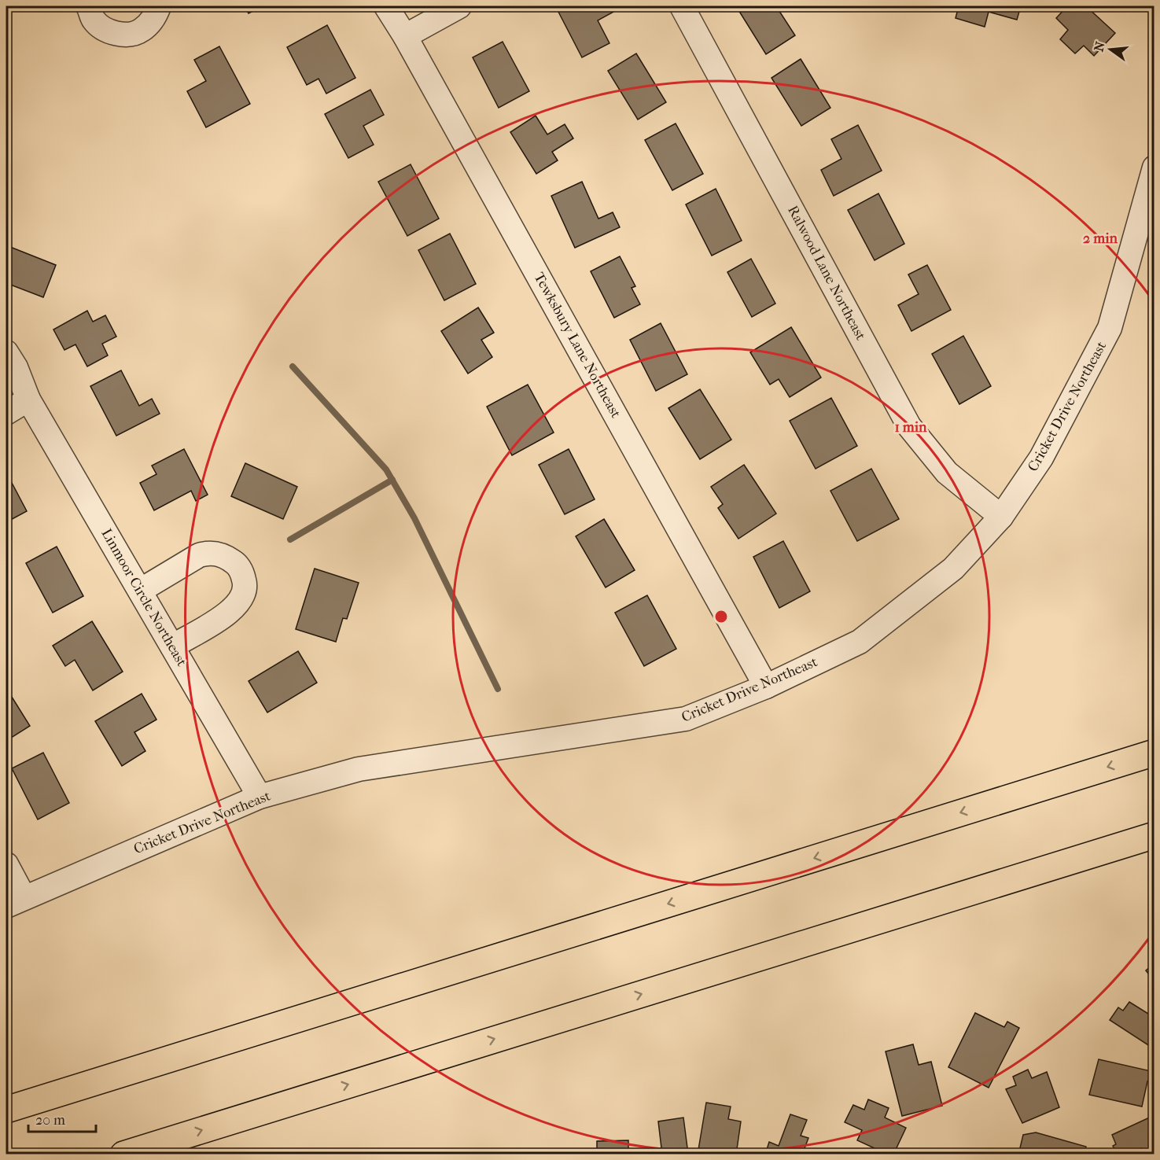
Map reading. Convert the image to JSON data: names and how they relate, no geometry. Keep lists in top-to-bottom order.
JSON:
{
  "streets": {
    "street": [
      "Ralwood Lane Northeast",
      "Tewksbury Lane Northeast",
      "Cricket Drive Northeast",
      "Linmoor Circle Northeast"
    ]
  },
  "crossings": [
    ["Ralwood Lane Northeast", "Cricket Drive Northeast"],
    ["Tewksbury Lane Northeast", "Cricket Drive Northeast"],
    ["Cricket Drive Northeast", "Linmoor Circle Northeast"]
  ],
  "scale_bar": "20 m",
  "north": "left",
  "rings": ["2 min", "1 min"]
}
